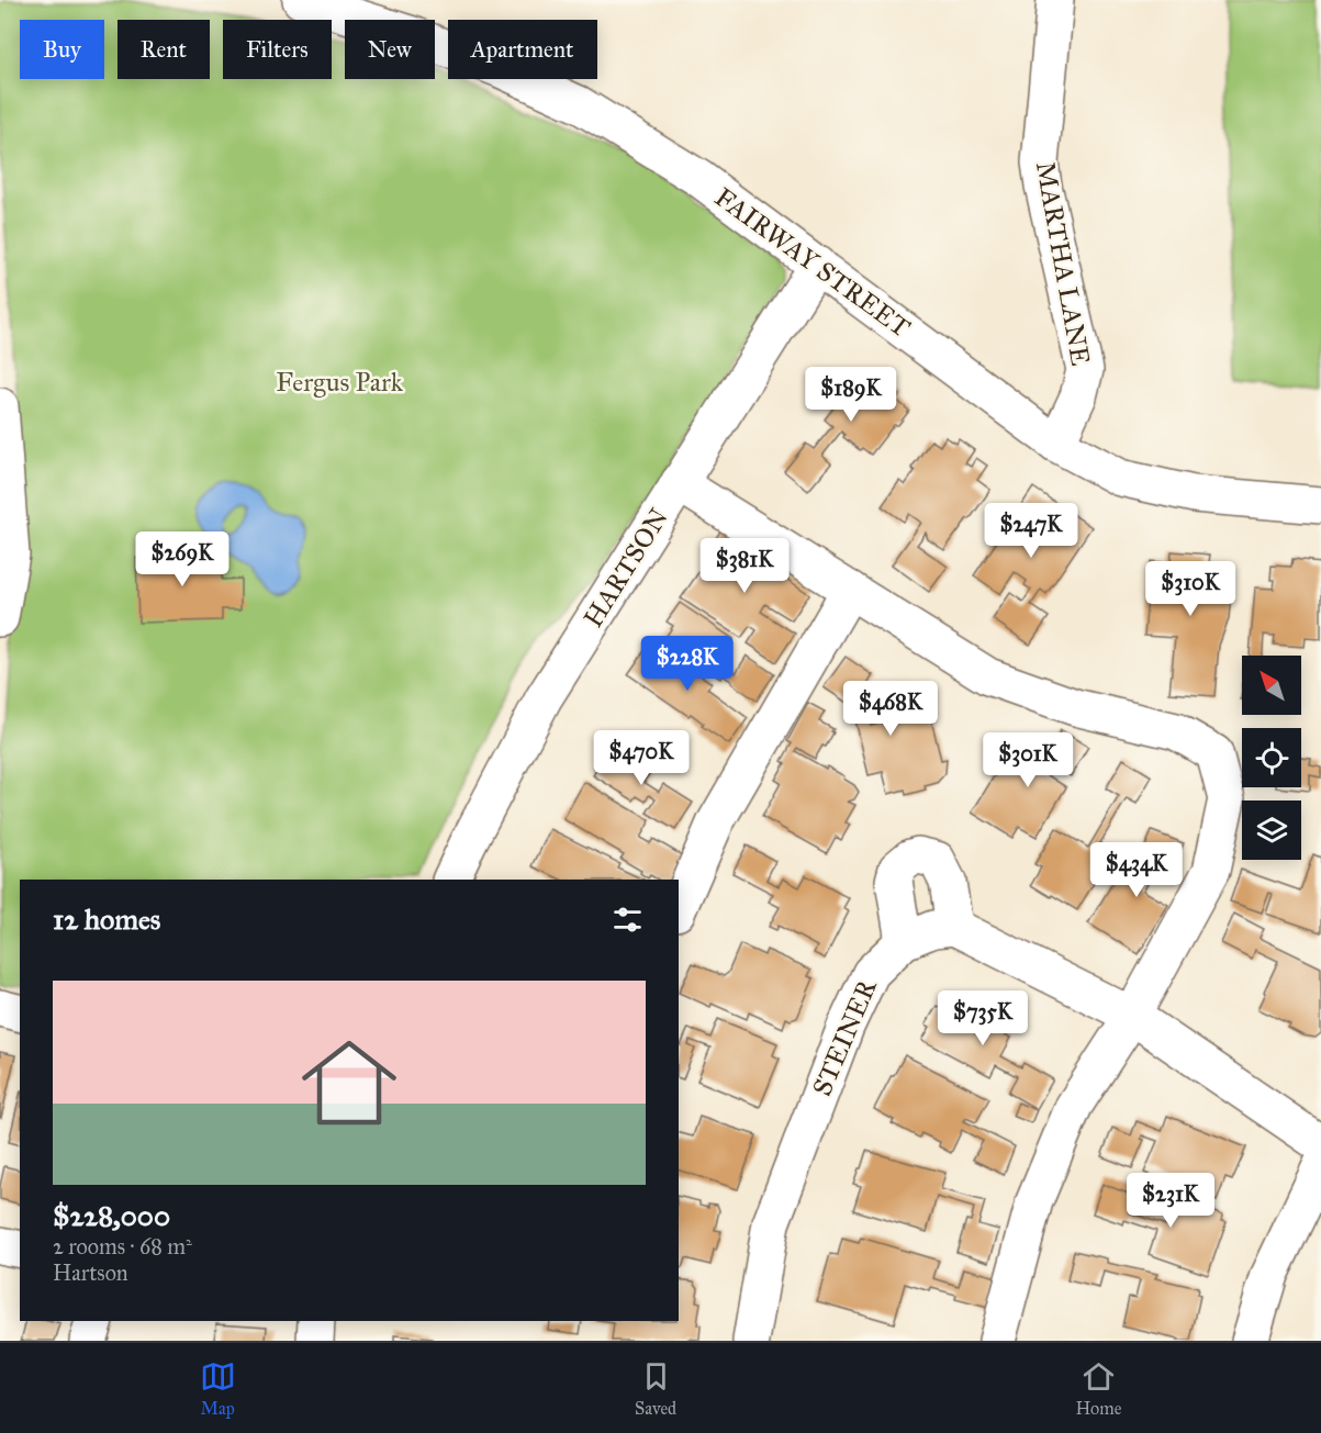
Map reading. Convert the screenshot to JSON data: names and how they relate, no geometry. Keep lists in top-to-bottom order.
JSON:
{
  "streets": {
    "street": [
      "FAIRWAY STREET",
      "MARTHA LANE",
      "HARTSON",
      "STEINER"
    ]
  },
  "crossings": [
    ["FAIRWAY STREET", "MARTHA LANE"],
    ["FAIRWAY STREET", "HARTSON"]
  ],
  "parks": ["Fergus Park"],
  "north": "top left",
  "page": {
    "chip": [
      "Buy",
      "Rent",
      "Filters",
      "New",
      "Apartment"
    ],
    "price": [
      "$189K",
      "$247K",
      "$269K",
      "$381K",
      "$310K",
      "$228K",
      "$468K",
      "$470K",
      "$301K",
      "$434K",
      "$735K",
      "$231K"
    ],
    "heading": "12 homes",
    "list": [
      {
        "name": "$228,000",
        "note": "2 rooms · 68 m² · Hartson"
      }
    ],
    "tabs": ["Map", "Saved", "Home"]
  }
}
